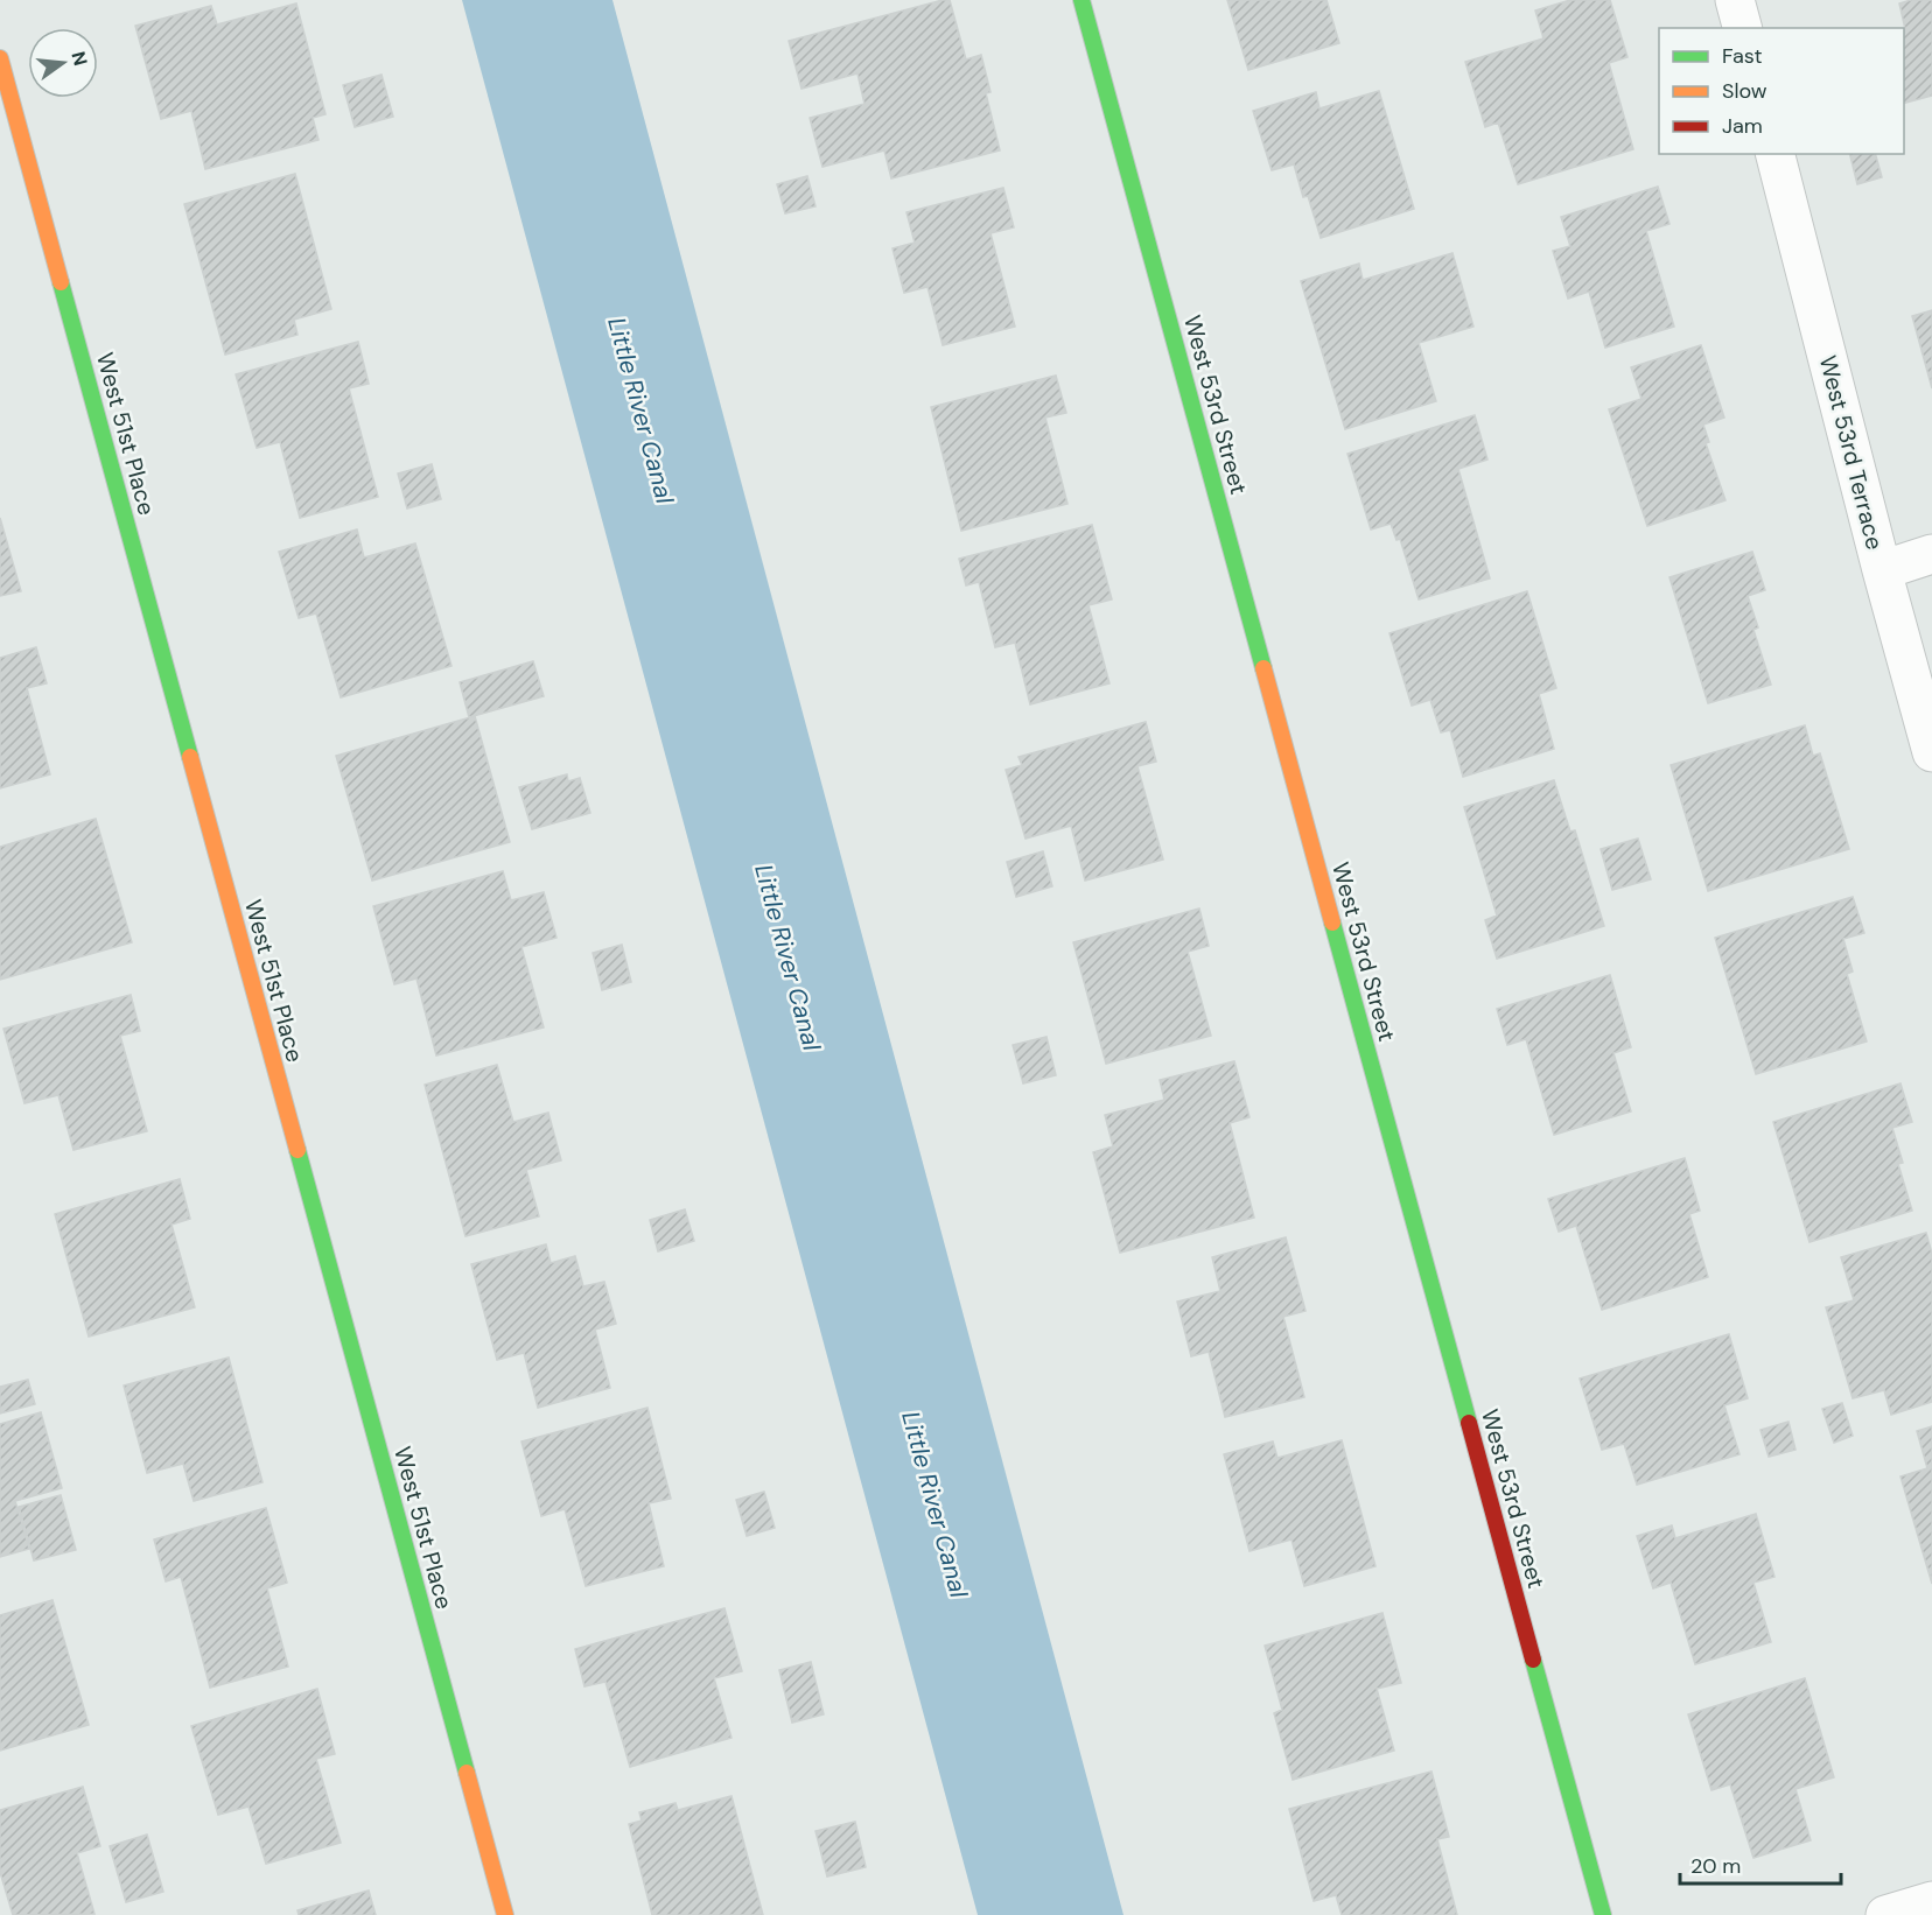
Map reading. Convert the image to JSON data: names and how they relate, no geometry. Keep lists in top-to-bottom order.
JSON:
{
  "streets": {
    "street": ["West 53rd Street", "West 51st Place", "West 53rd Terrace"]
  },
  "water": ["Little River Canal"],
  "legend": ["Fast", "Slow", "Jam"],
  "scale_bar": "20 m",
  "north": "right"
}
